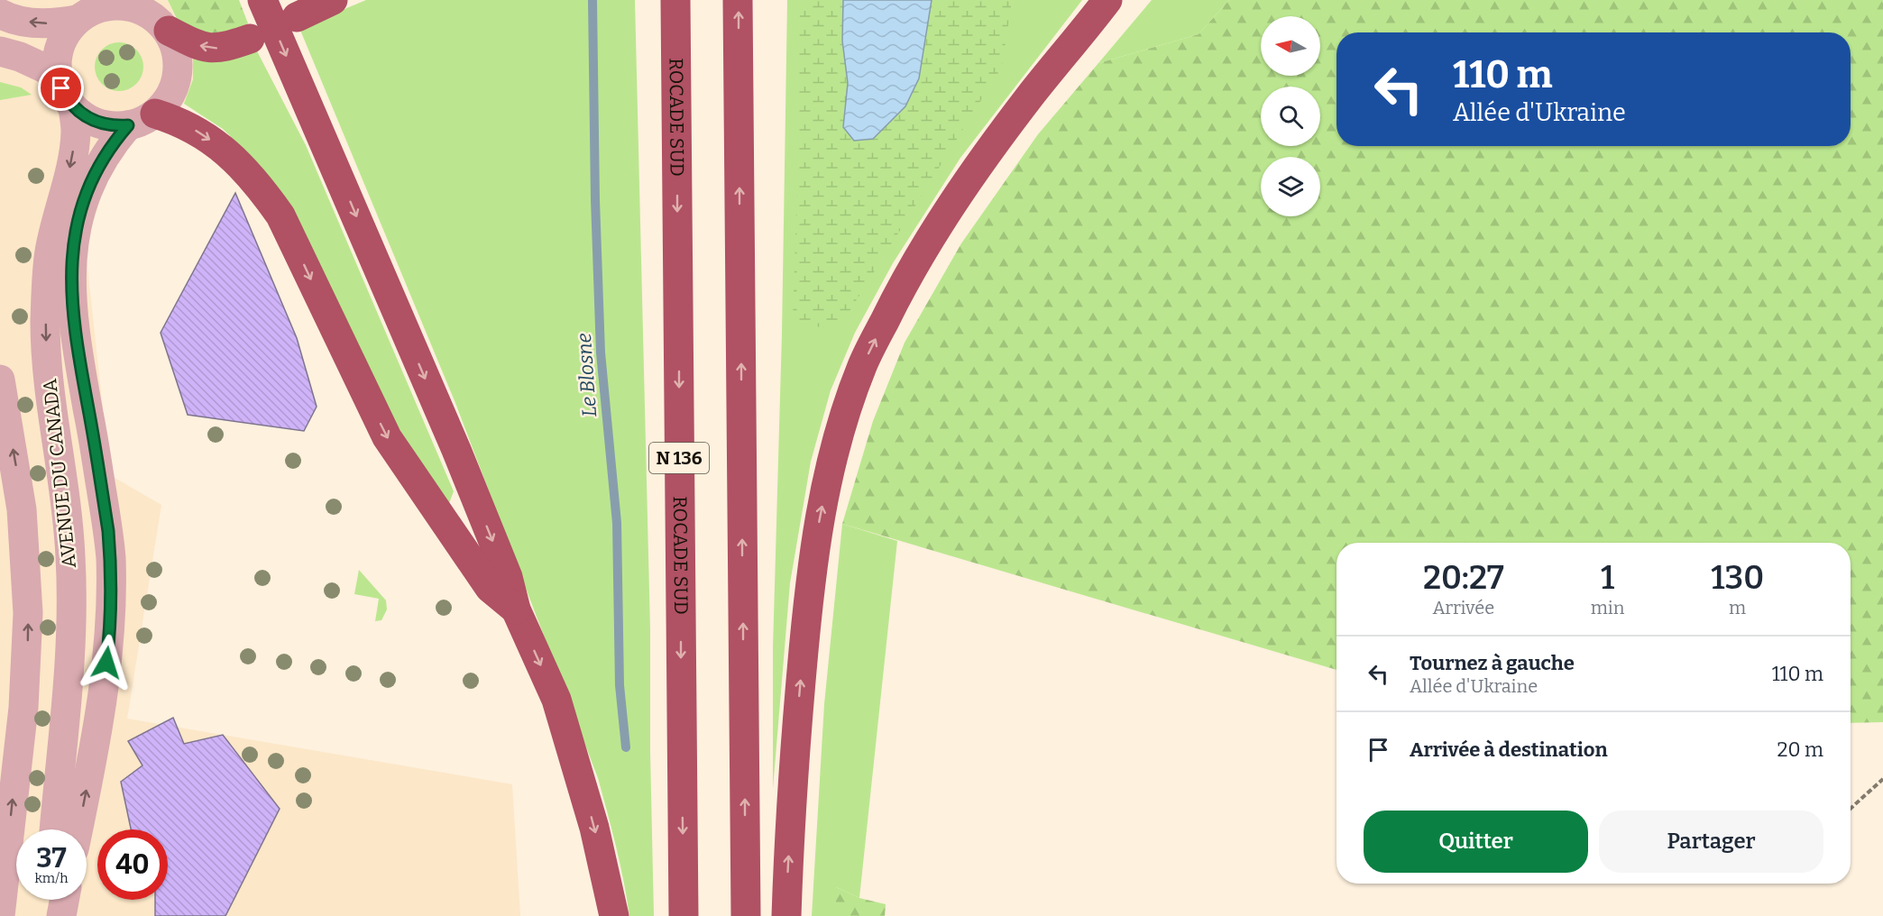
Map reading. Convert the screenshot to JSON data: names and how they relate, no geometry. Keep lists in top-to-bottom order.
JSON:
{
  "streets": {
    "highway": ["ROCADE SUD", "N 136"],
    "street": ["AVENUE DU CANADA"]
  },
  "water": ["Le Blosne"],
  "north": "left",
  "page": {
    "turn": ["110 m", "Allée d'Ukraine"],
    "eta": [
      "20:27",
      "Arrivée",
      "1",
      "min",
      "130",
      "m"
    ],
    "list": [
      {
        "name": "Tournez à gauche",
        "note": "Allée d'Ukraine",
        "value": "110 m"
      },
      {
        "name": "Arrivée à destination",
        "value": "20 m"
      }
    ],
    "buttons": ["Quitter", "Partager"],
    "speed": "37 km/h",
    "limit": "40"
  }
}
